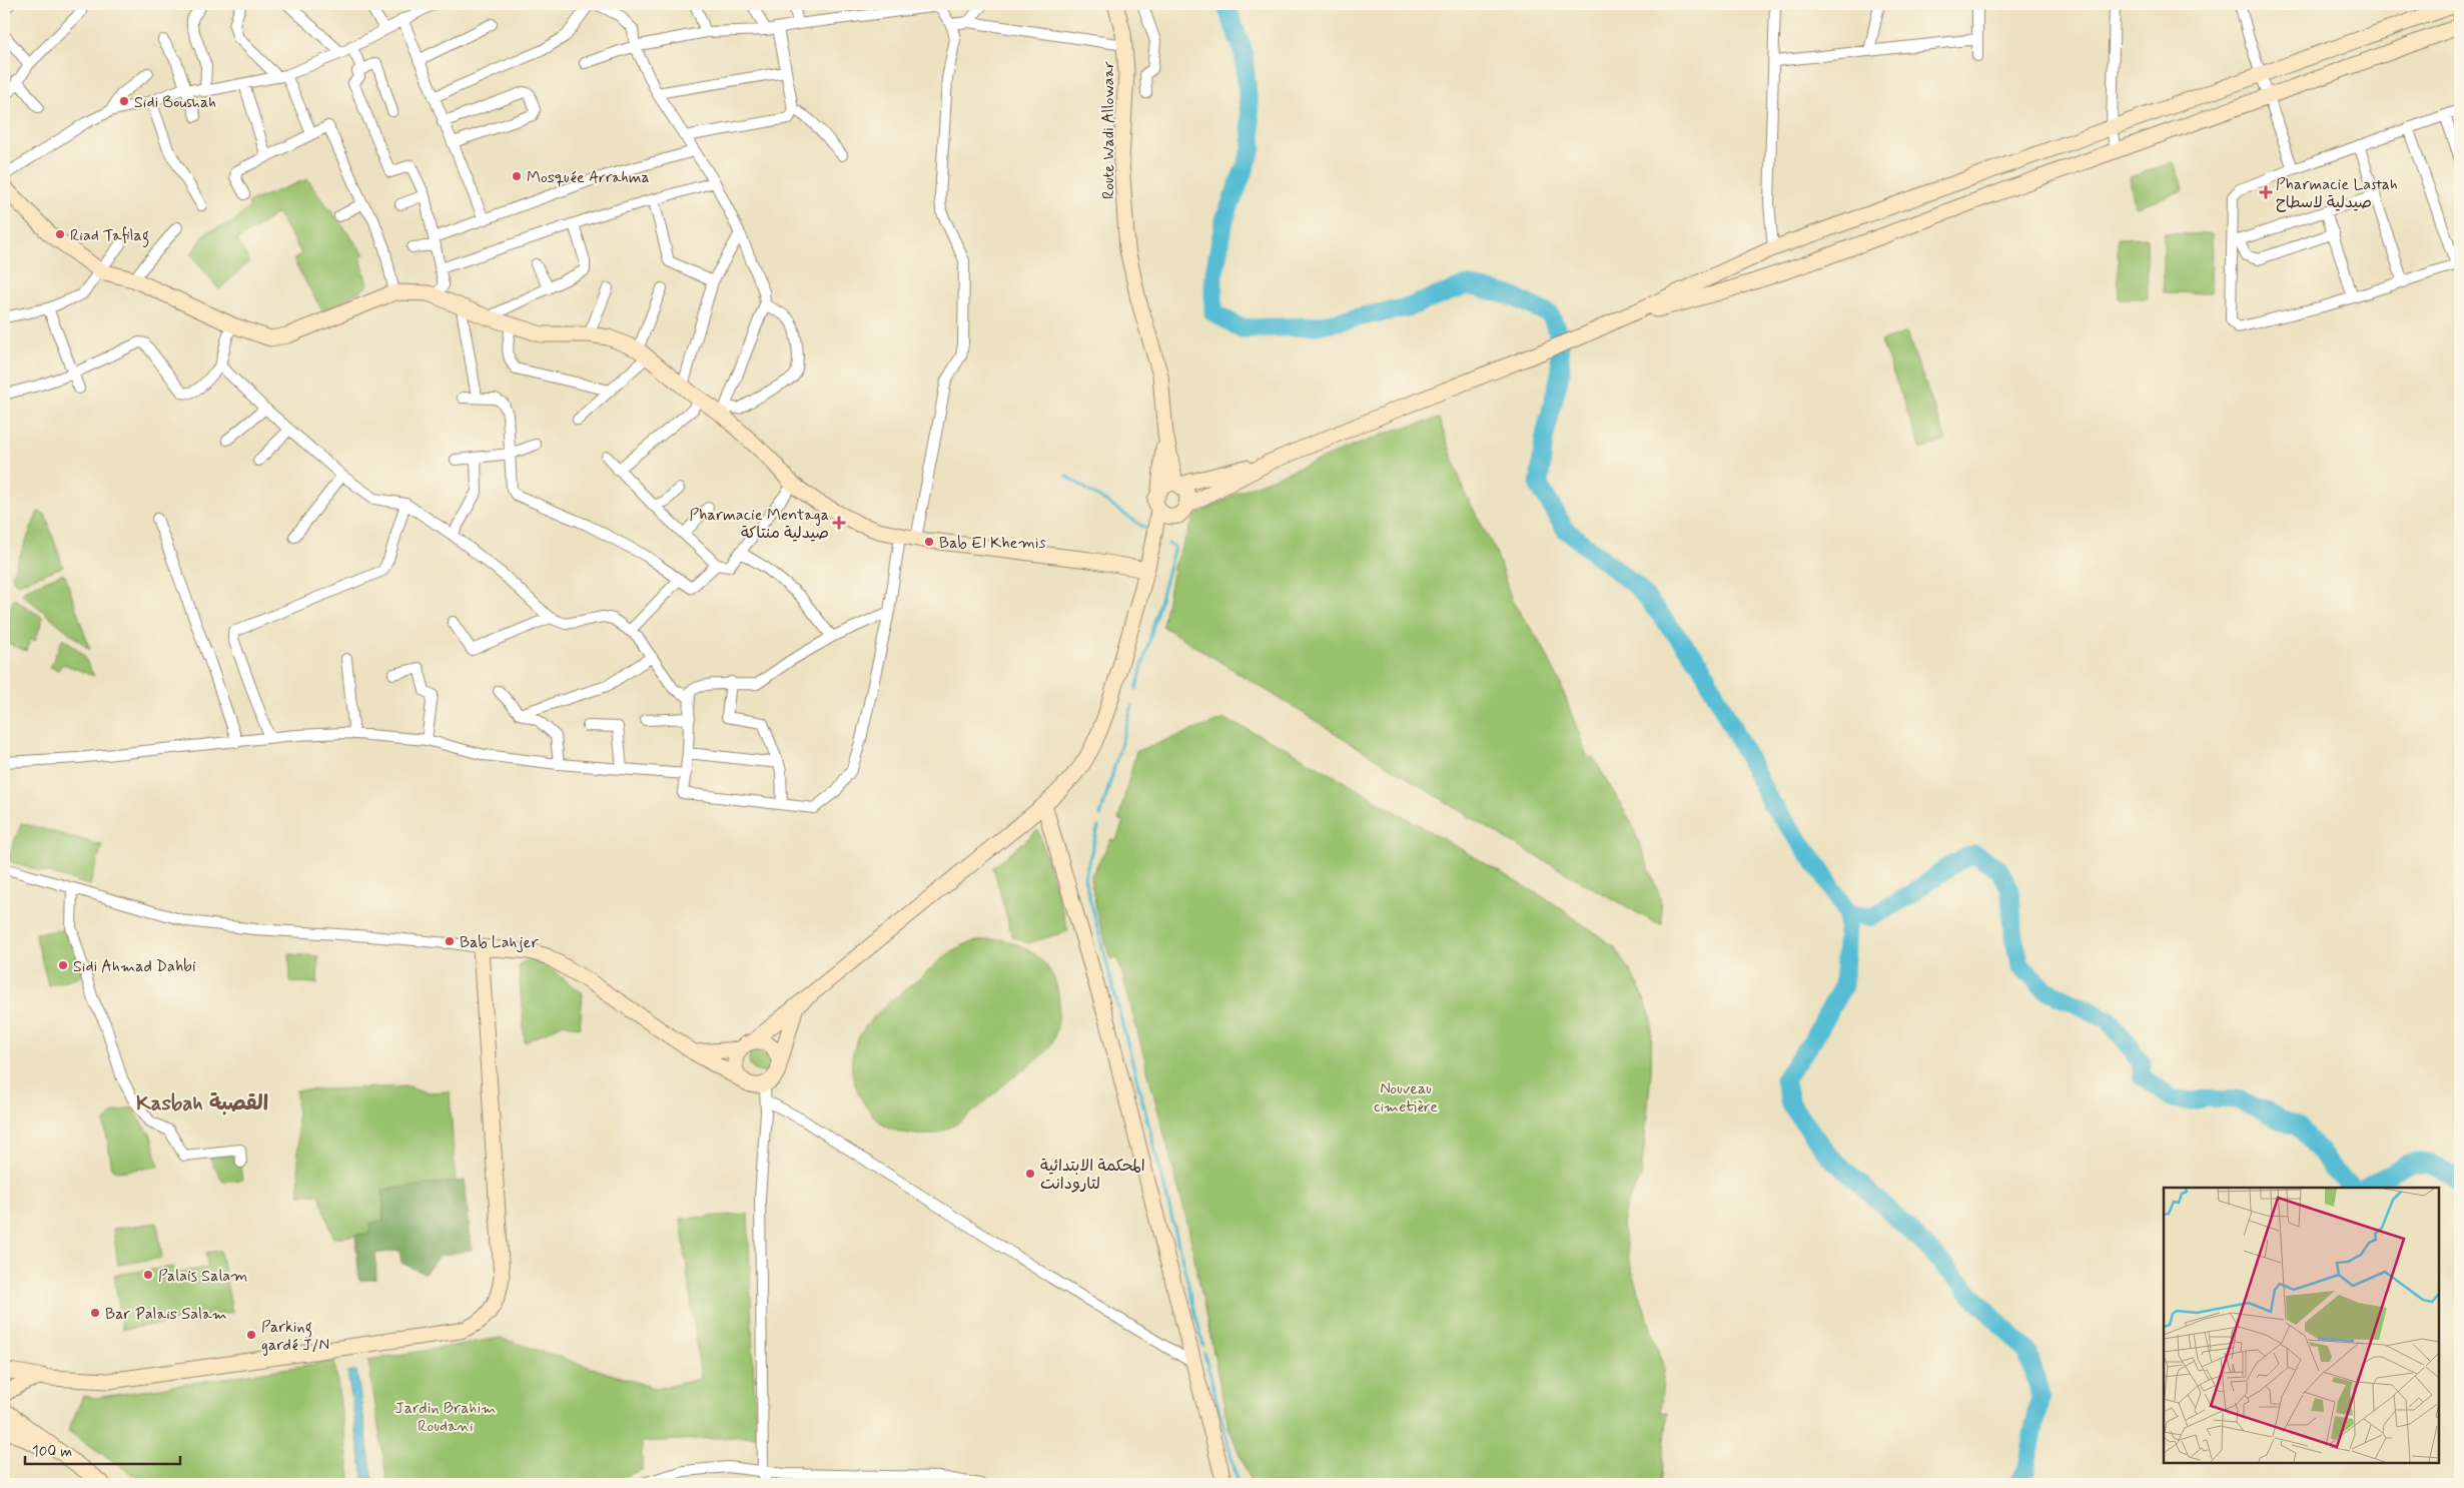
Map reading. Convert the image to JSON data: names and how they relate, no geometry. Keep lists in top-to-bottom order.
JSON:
{
  "streets": {
    "street": ["Route Wadi Allowaar"]
  },
  "districts": ["Kasbah القصبة"],
  "parks": ["Nouveau cimetière", "Jardin Brahim Roudani"],
  "places": {
    "other": [
      "Sidi Boushah",
      "Mosquée Arrahma",
      "Riad Tafilag",
      "Bab El Khemis",
      "Bab Lahjer",
      "Sidi Ahmad Dahbi",
      "المحكمة الابتدائية لتارودانت",
      "Palais Salam",
      "Bar Palais Salam",
      "Parking gardé J/N"
    ],
    "health": ["Pharmacie Lastah صيدلية لاسطاح", "Pharmacie Mentaga صيدلية منتاكة"]
  },
  "scale_bar": "100 m"
}
